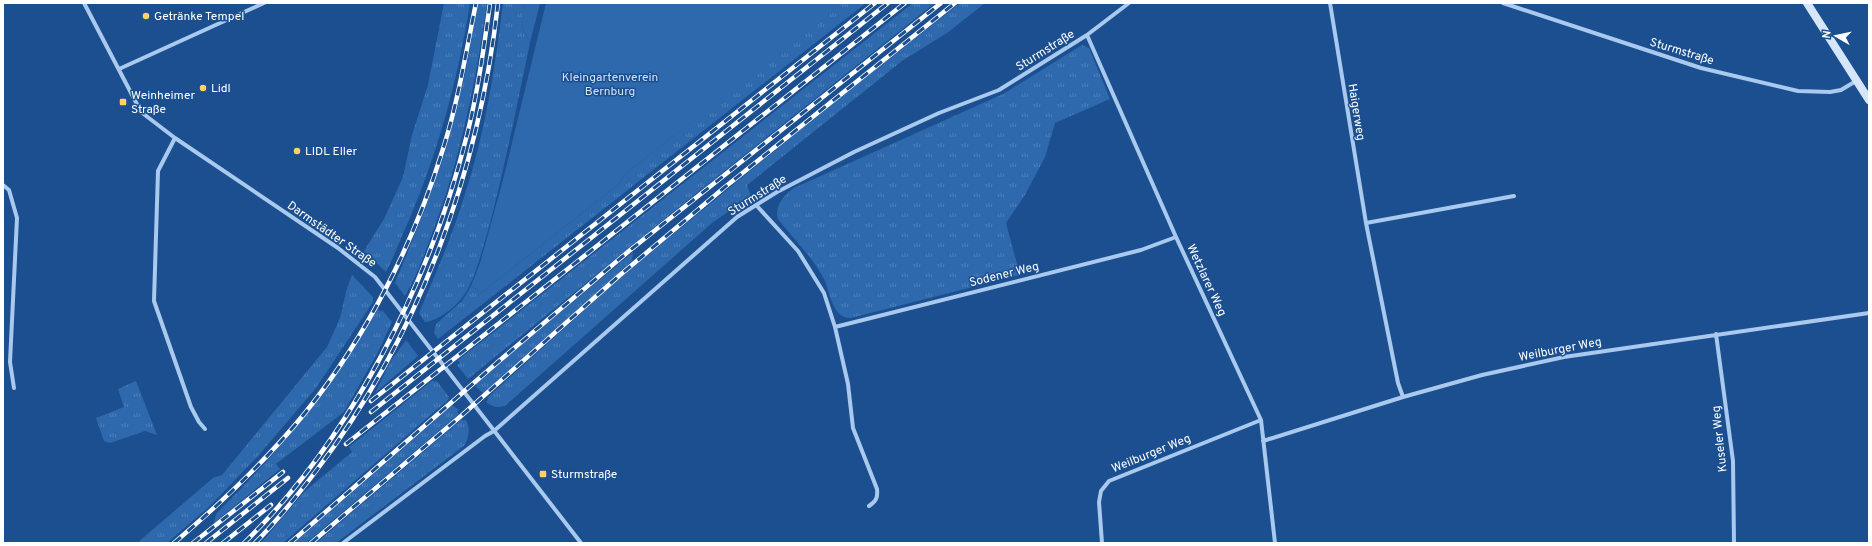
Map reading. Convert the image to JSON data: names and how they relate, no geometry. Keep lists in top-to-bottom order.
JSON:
{
  "streets": {
    "street": [
      "Sturmstraße",
      "Haigerweg",
      "Darmstädter Straße",
      "Sodener Weg",
      "Wetzlarer Weg",
      "Weilburger Weg",
      "Kuseler Weg"
    ]
  },
  "crossings": [
    ["Sturmstraße", "Darmstädter Straße"],
    ["Sturmstraße", "Wetzlarer Weg"],
    ["Haigerweg", "Weilburger Weg"],
    ["Sodener Weg", "Wetzlarer Weg"],
    ["Wetzlarer Weg", "Weilburger Weg"],
    ["Weilburger Weg", "Kuseler Weg"]
  ],
  "parks": ["Kleingartenverein Bernburg"],
  "places": {
    "other": ["Getränke Tempel", "Lidl", "LIDL Eller"],
    "transit": ["Weinheimer Straße", "Sturmstraße"]
  },
  "north": "left"
}
